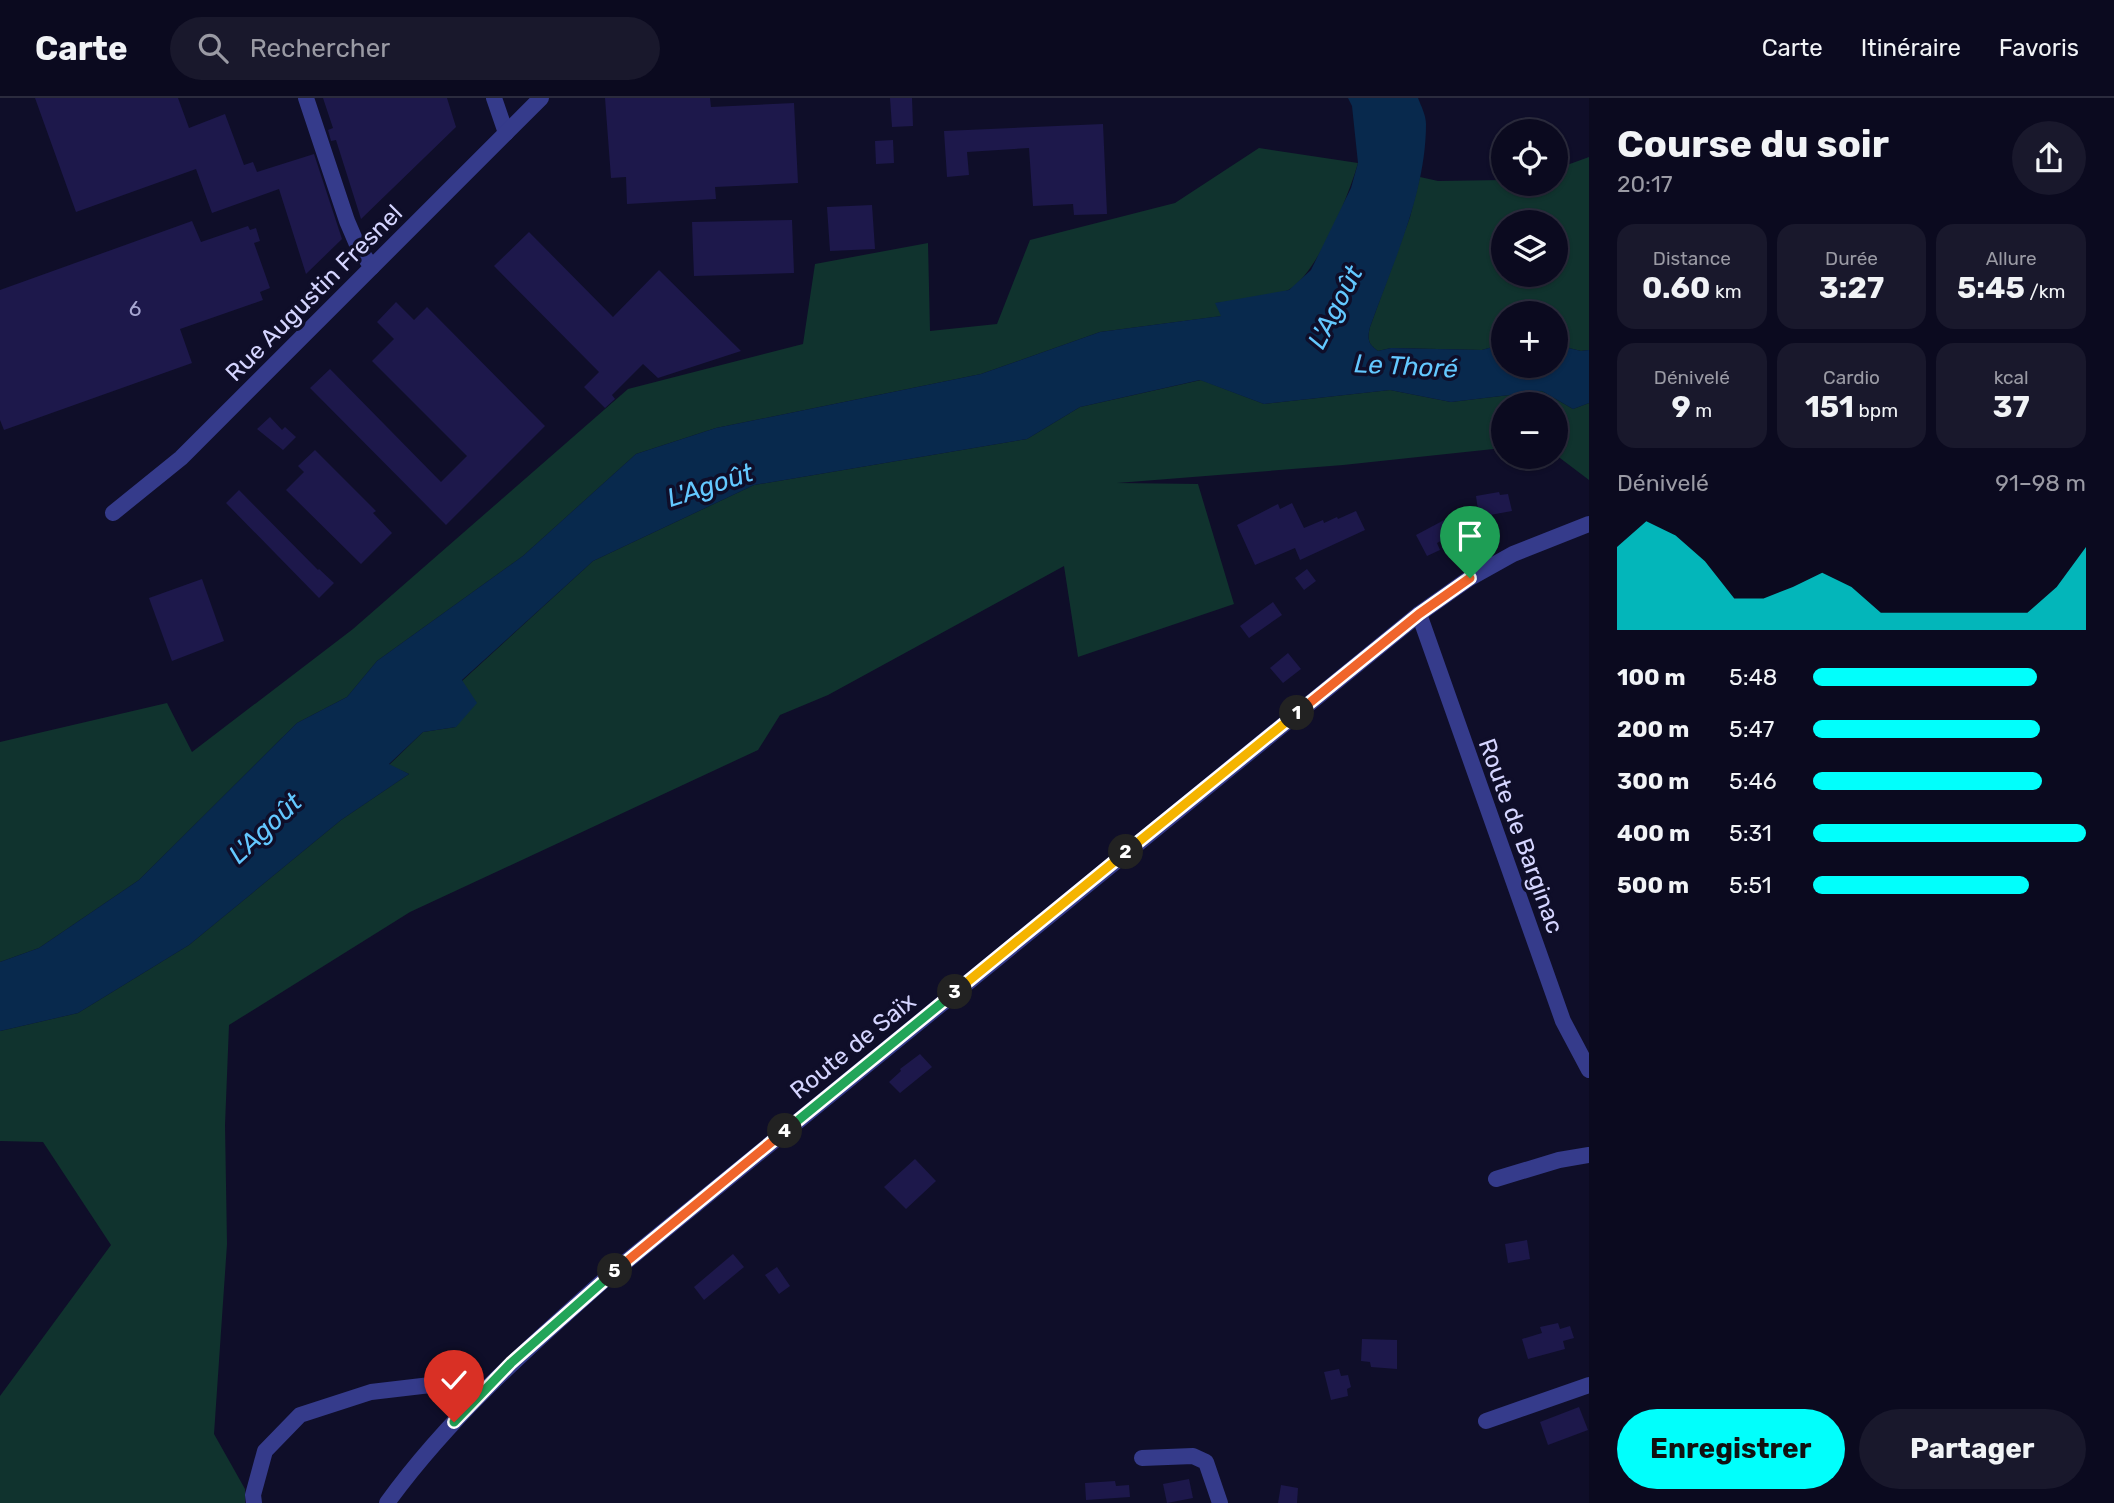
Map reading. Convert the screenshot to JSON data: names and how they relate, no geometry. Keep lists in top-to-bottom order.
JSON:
{
  "streets": {
    "street": ["Rue Augustin Fresnel", "Route de Barginac", "Route de Saïx"]
  },
  "crossings": [
    ["Route de Barginac", "Route de Saïx"]
  ],
  "water": ["L'Agoût", "Le Thoré"],
  "house_numbers": ["6"],
  "page": {
    "header": "Carte",
    "search": "Rechercher",
    "nav": ["Carte", "Itinéraire", "Favoris"],
    "heading": ["Course du soir", "20:17"],
    "map_buttons": ["+", "−"],
    "stats": [
      ["Distance", "0.60 km"],
      ["Durée", "3:27"],
      ["Allure", "5:45 /km"],
      ["Dénivelé", "9 m"],
      ["Cardio", "151 bpm"],
      ["kcal", "37"]
    ],
    "chart": ["Dénivelé", "91–98 m"],
    "list": [
      {
        "name": "100 m",
        "note": "5:48"
      },
      {
        "name": "200 m",
        "note": "5:47"
      },
      {
        "name": "300 m",
        "note": "5:46"
      },
      {
        "name": "400 m",
        "note": "5:31"
      },
      {
        "name": "500 m",
        "note": "5:51"
      }
    ],
    "pins": [
      "1",
      "2",
      "3",
      "4",
      "5"
    ],
    "buttons": ["Enregistrer", "Partager"]
  }
}
